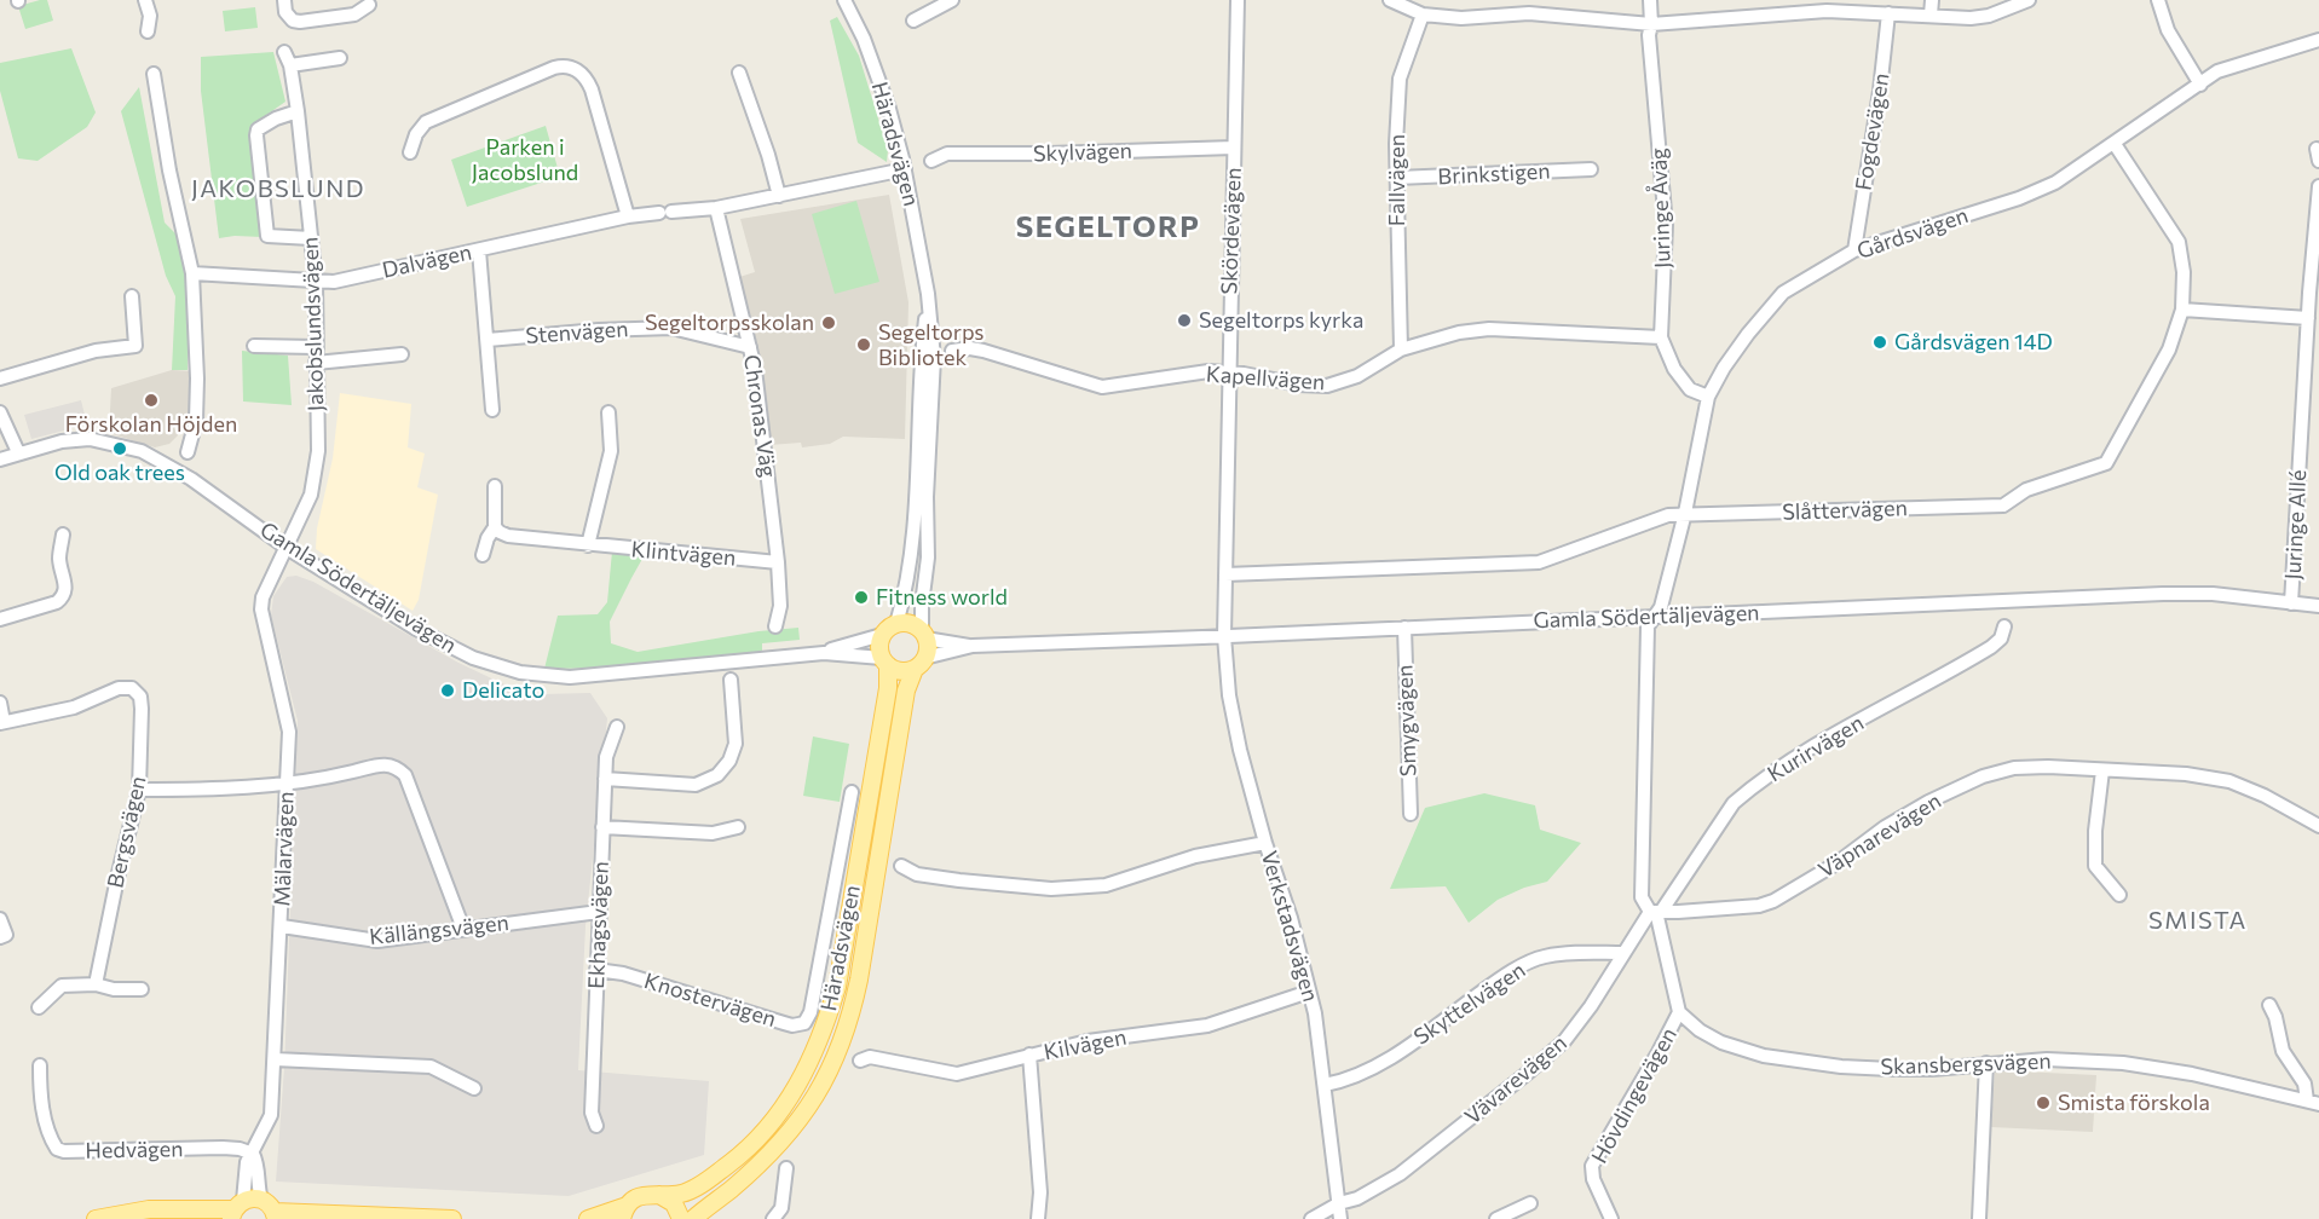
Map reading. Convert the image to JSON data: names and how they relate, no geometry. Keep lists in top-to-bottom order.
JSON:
{
  "streets": {
    "main road": ["Häradsvägen"],
    "street": [
      "Fogdevägen",
      "Skylvägen",
      "Brinkstigen",
      "Fallvägen",
      "Juringe Åväg",
      "Skördevägen",
      "Gårdsvägen",
      "Dalvägen",
      "Jakobslundsvägen",
      "Stenvägen",
      "Kapellvägen",
      "Chronas Väg",
      "Slåttervägen",
      "Juringe Allé",
      "Klintvägen",
      "Gamla Södertäljevägen",
      "Smygvägen",
      "Kurirvägen",
      "Bergsvägen",
      "Väpnarevägen",
      "Mälarvägen",
      "Ekhagsvägen",
      "Verkstadsvägen",
      "Källängsvägen",
      "Knostervägen",
      "Skyttelvägen",
      "Kilvägen",
      "Skansbergsvägen",
      "Vävarevägen",
      "Hövdingevägen",
      "Hedvägen"
    ]
  },
  "crossings": [
    ["Fogdevägen", "Gårdsvägen"],
    ["Häradsvägen", "Gamla Södertäljevägen"],
    ["Skylvägen", "Skördevägen"],
    ["Brinkstigen", "Fallvägen"],
    ["Fallvägen", "Kapellvägen"],
    ["Juringe Åväg", "Gårdsvägen"],
    ["Juringe Åväg", "Kapellvägen"],
    ["Skördevägen", "Kapellvägen"],
    ["Skördevägen", "Slåttervägen"],
    ["Skördevägen", "Gamla Södertäljevägen"],
    ["Skördevägen", "Verkstadsvägen"],
    ["Gårdsvägen", "Slåttervägen"],
    ["Gårdsvägen", "Gamla Södertäljevägen"],
    ["Dalvägen", "Jakobslundsvägen"],
    ["Dalvägen", "Chronas Väg"],
    ["Jakobslundsvägen", "Gamla Södertäljevägen"],
    ["Jakobslundsvägen", "Mälarvägen"],
    ["Stenvägen", "Chronas Väg"],
    ["Chronas Väg", "Klintvägen"],
    ["Juringe Allé", "Gamla Södertäljevägen"],
    ["Gamla Södertäljevägen", "Smygvägen"],
    ["Gamla Södertäljevägen", "Mälarvägen"],
    ["Gamla Södertäljevägen", "Verkstadsvägen"],
    ["Kurirvägen", "Väpnarevägen"],
    ["Kurirvägen", "Vävarevägen"],
    ["Väpnarevägen", "Vävarevägen"],
    ["Mälarvägen", "Källängsvägen"],
    ["Mälarvägen", "Hedvägen"],
    ["Ekhagsvägen", "Källängsvägen"],
    ["Ekhagsvägen", "Knostervägen"],
    ["Verkstadsvägen", "Skyttelvägen"],
    ["Verkstadsvägen", "Kilvägen"],
    ["Verkstadsvägen", "Vävarevägen"],
    ["Skyttelvägen", "Vävarevägen"],
    ["Skansbergsvägen", "Hövdingevägen"]
  ],
  "districts": ["JAKOBSLUND", "SEGELTORP", "SMISTA"],
  "parks": ["Parken i Jacobslund"],
  "places": [
    "Segeltorps kyrka",
    "Segeltorpsskolan",
    "Gårdsvägen 14D",
    "Segeltorps Bibliotek",
    "Förskolan Höjden",
    "Old oak trees",
    "Fitness world",
    "Delicato",
    "Smista förskola"
  ]
}
